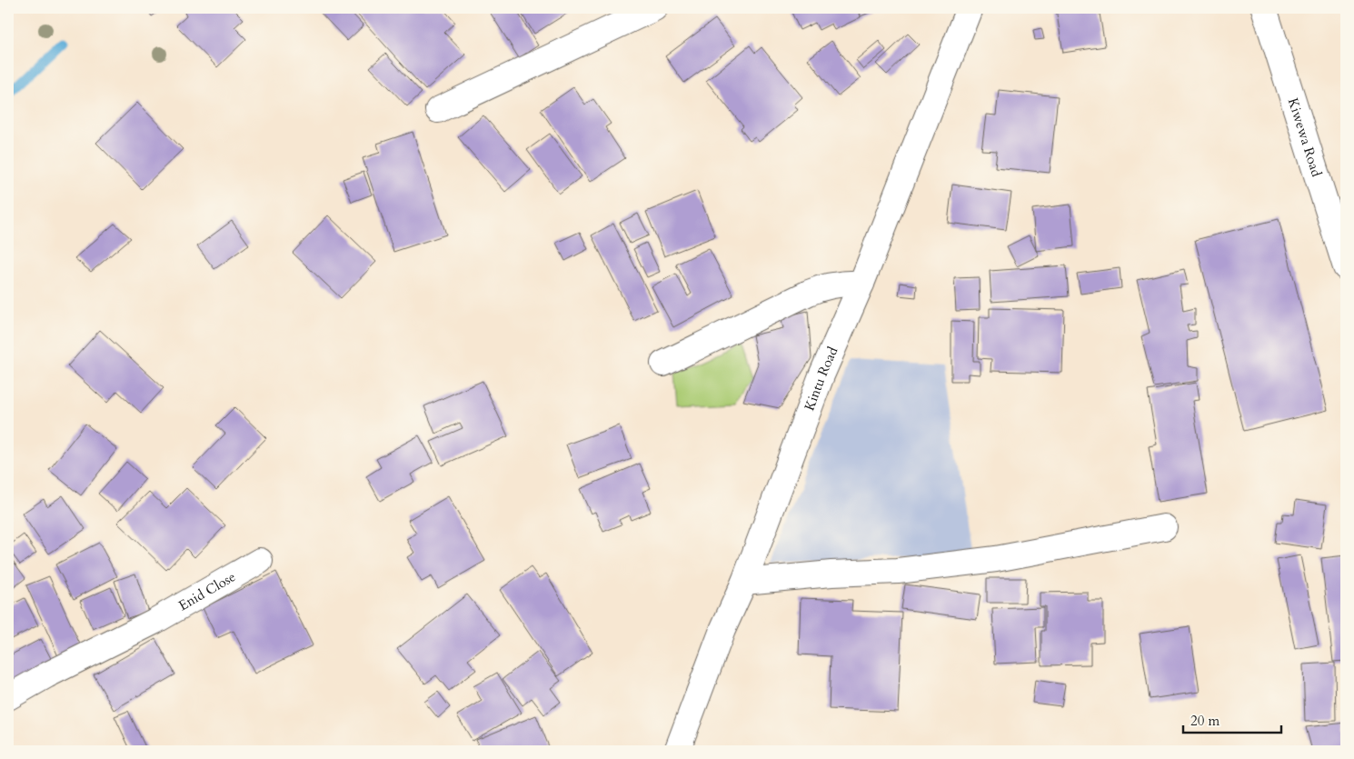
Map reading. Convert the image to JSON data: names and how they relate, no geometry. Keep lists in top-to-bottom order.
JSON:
{
  "streets": {
    "street": ["Kiwewa Road", "Kintu Road", "Enid Close"]
  },
  "scale_bar": "20 m"
}
